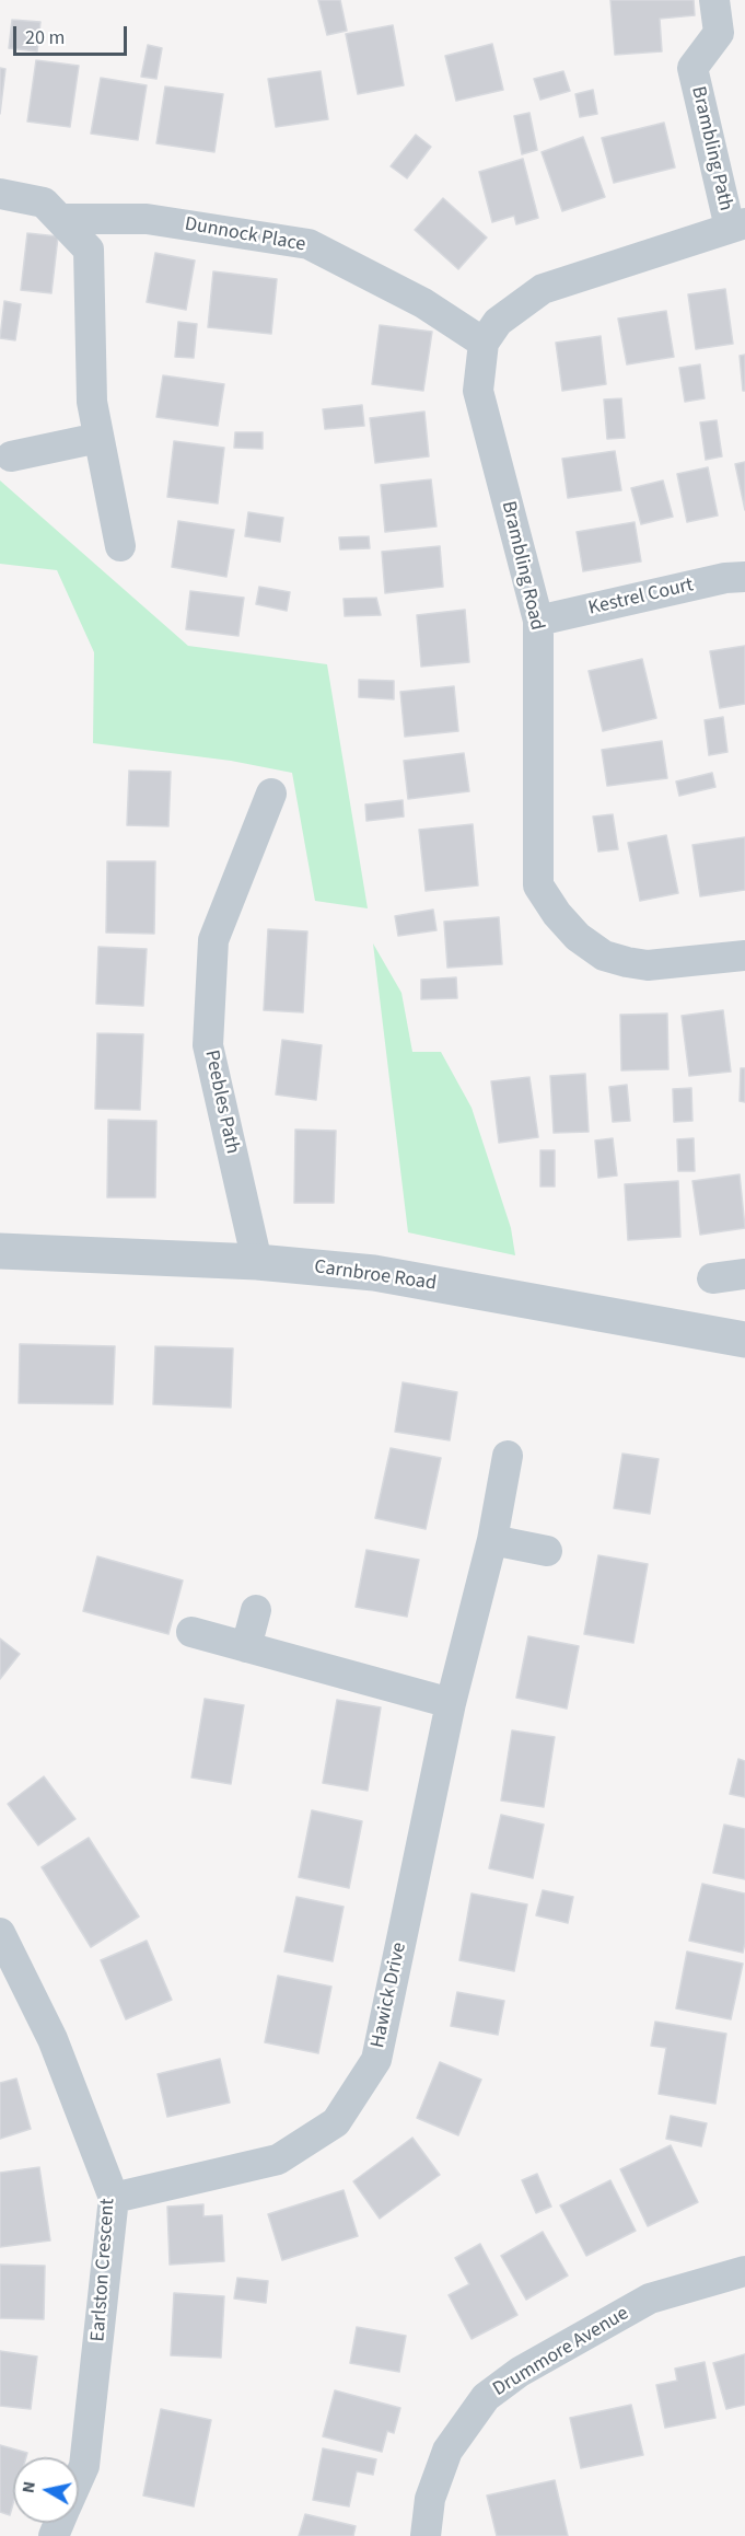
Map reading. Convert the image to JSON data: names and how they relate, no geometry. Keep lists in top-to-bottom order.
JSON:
{
  "streets": {
    "street": [
      "Brambling Path",
      "Dunnock Place",
      "Brambling Road",
      "Kestrel Court",
      "Peebles Path",
      "Carnbroe Road",
      "Hawick Drive",
      "Earlston Crescent",
      "Drummore Avenue"
    ]
  },
  "crossings": [
    ["Dunnock Place", "Brambling Road"],
    ["Brambling Road", "Kestrel Court"],
    ["Peebles Path", "Carnbroe Road"],
    ["Hawick Drive", "Earlston Crescent"]
  ],
  "scale_bar": "20 m",
  "north": "left"
}
